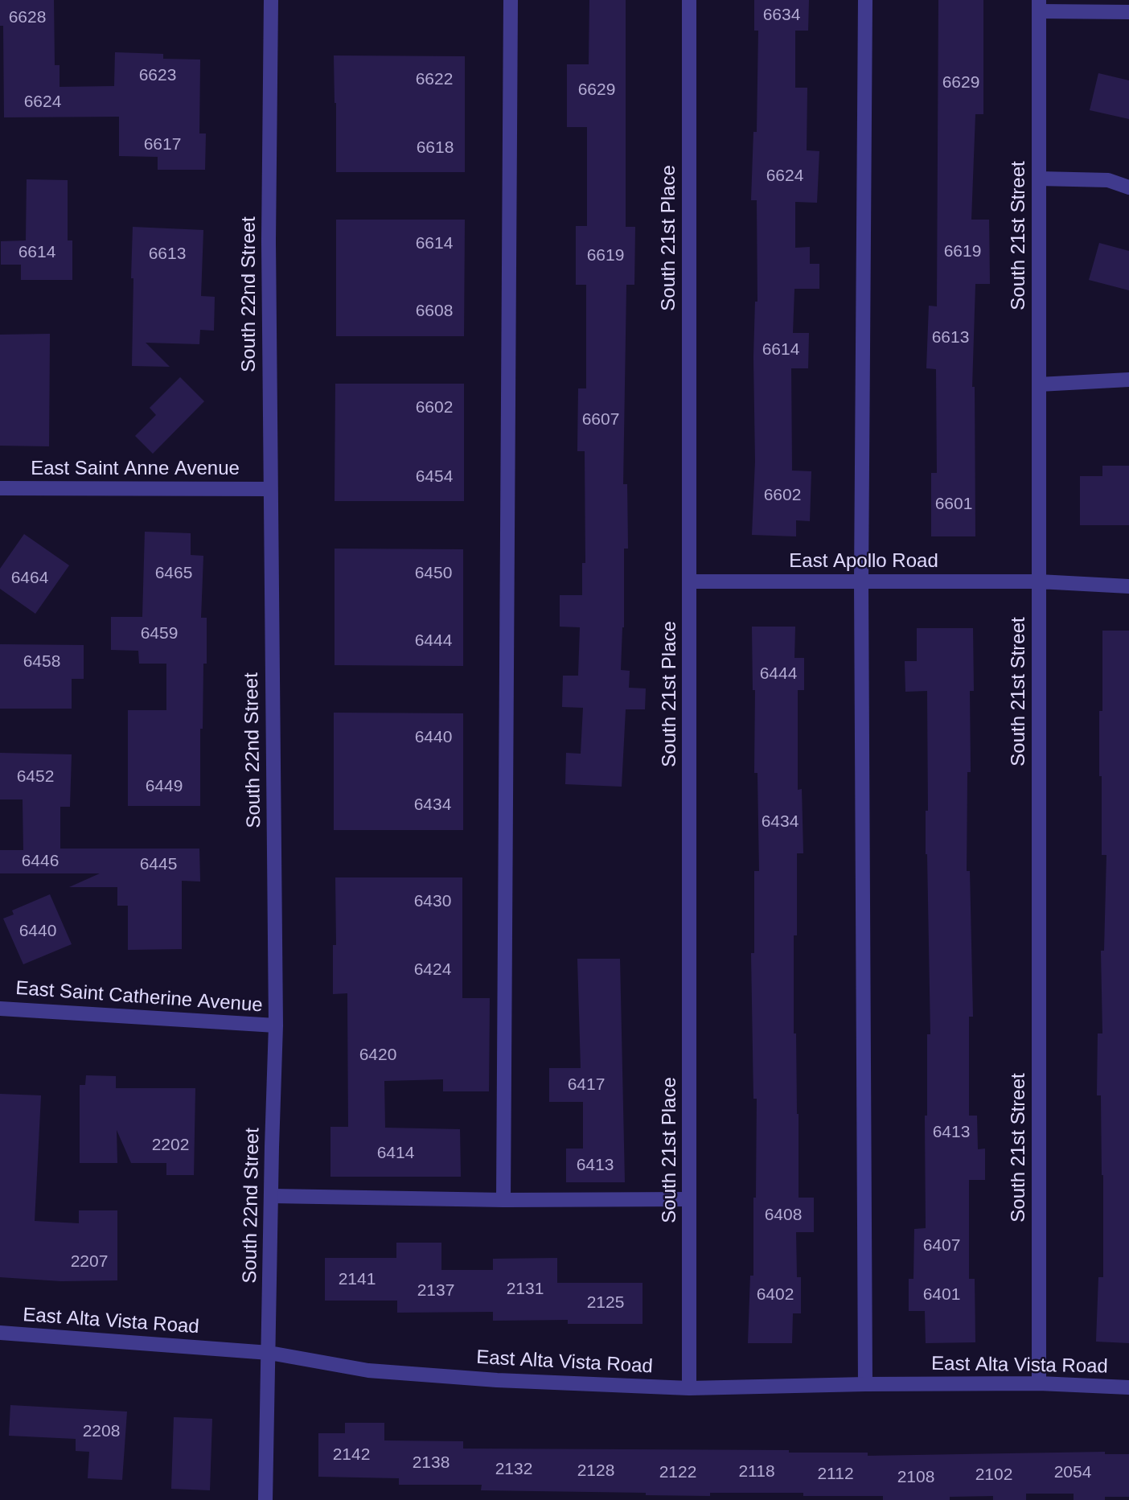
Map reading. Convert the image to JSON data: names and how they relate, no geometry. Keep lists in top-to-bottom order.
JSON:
{
  "streets": {
    "street": [
      "South 21st Street",
      "South 21st Place",
      "South 22nd Street",
      "East Saint Anne Avenue",
      "East Apollo Road",
      "East Saint Catherine Avenue",
      "East Alta Vista Road"
    ]
  },
  "crossings": [
    ["South 21st Street", "East Apollo Road"],
    ["South 21st Street", "East Alta Vista Road"],
    ["South 21st Place", "East Apollo Road"],
    ["South 21st Place", "East Alta Vista Road"],
    ["South 22nd Street", "East Saint Anne Avenue"],
    ["South 22nd Street", "East Saint Catherine Avenue"],
    ["South 22nd Street", "East Alta Vista Road"]
  ],
  "house_numbers": [
    "6634",
    "6628",
    "6623",
    "6622",
    "6629",
    "6629",
    "6624",
    "6617",
    "6618",
    "6624",
    "6614",
    "6619",
    "6614",
    "6613",
    "6619",
    "6608",
    "6613",
    "6614",
    "6602",
    "6607",
    "6454",
    "6602",
    "6601",
    "6465",
    "6450",
    "6464",
    "6459",
    "6444",
    "6458",
    "6444",
    "6440",
    "6452",
    "6449",
    "6434",
    "6434",
    "6446",
    "6445",
    "6430",
    "6440",
    "6424",
    "6420",
    "6417",
    "6413",
    "2202",
    "6414",
    "6413",
    "6408",
    "6407",
    "2207",
    "2141",
    "2131",
    "2137",
    "6402",
    "6401",
    "2125",
    "2208",
    "2142",
    "2138",
    "2132",
    "2128",
    "2118",
    "2122",
    "2054",
    "2112",
    "2102",
    "2108"
  ]
}
